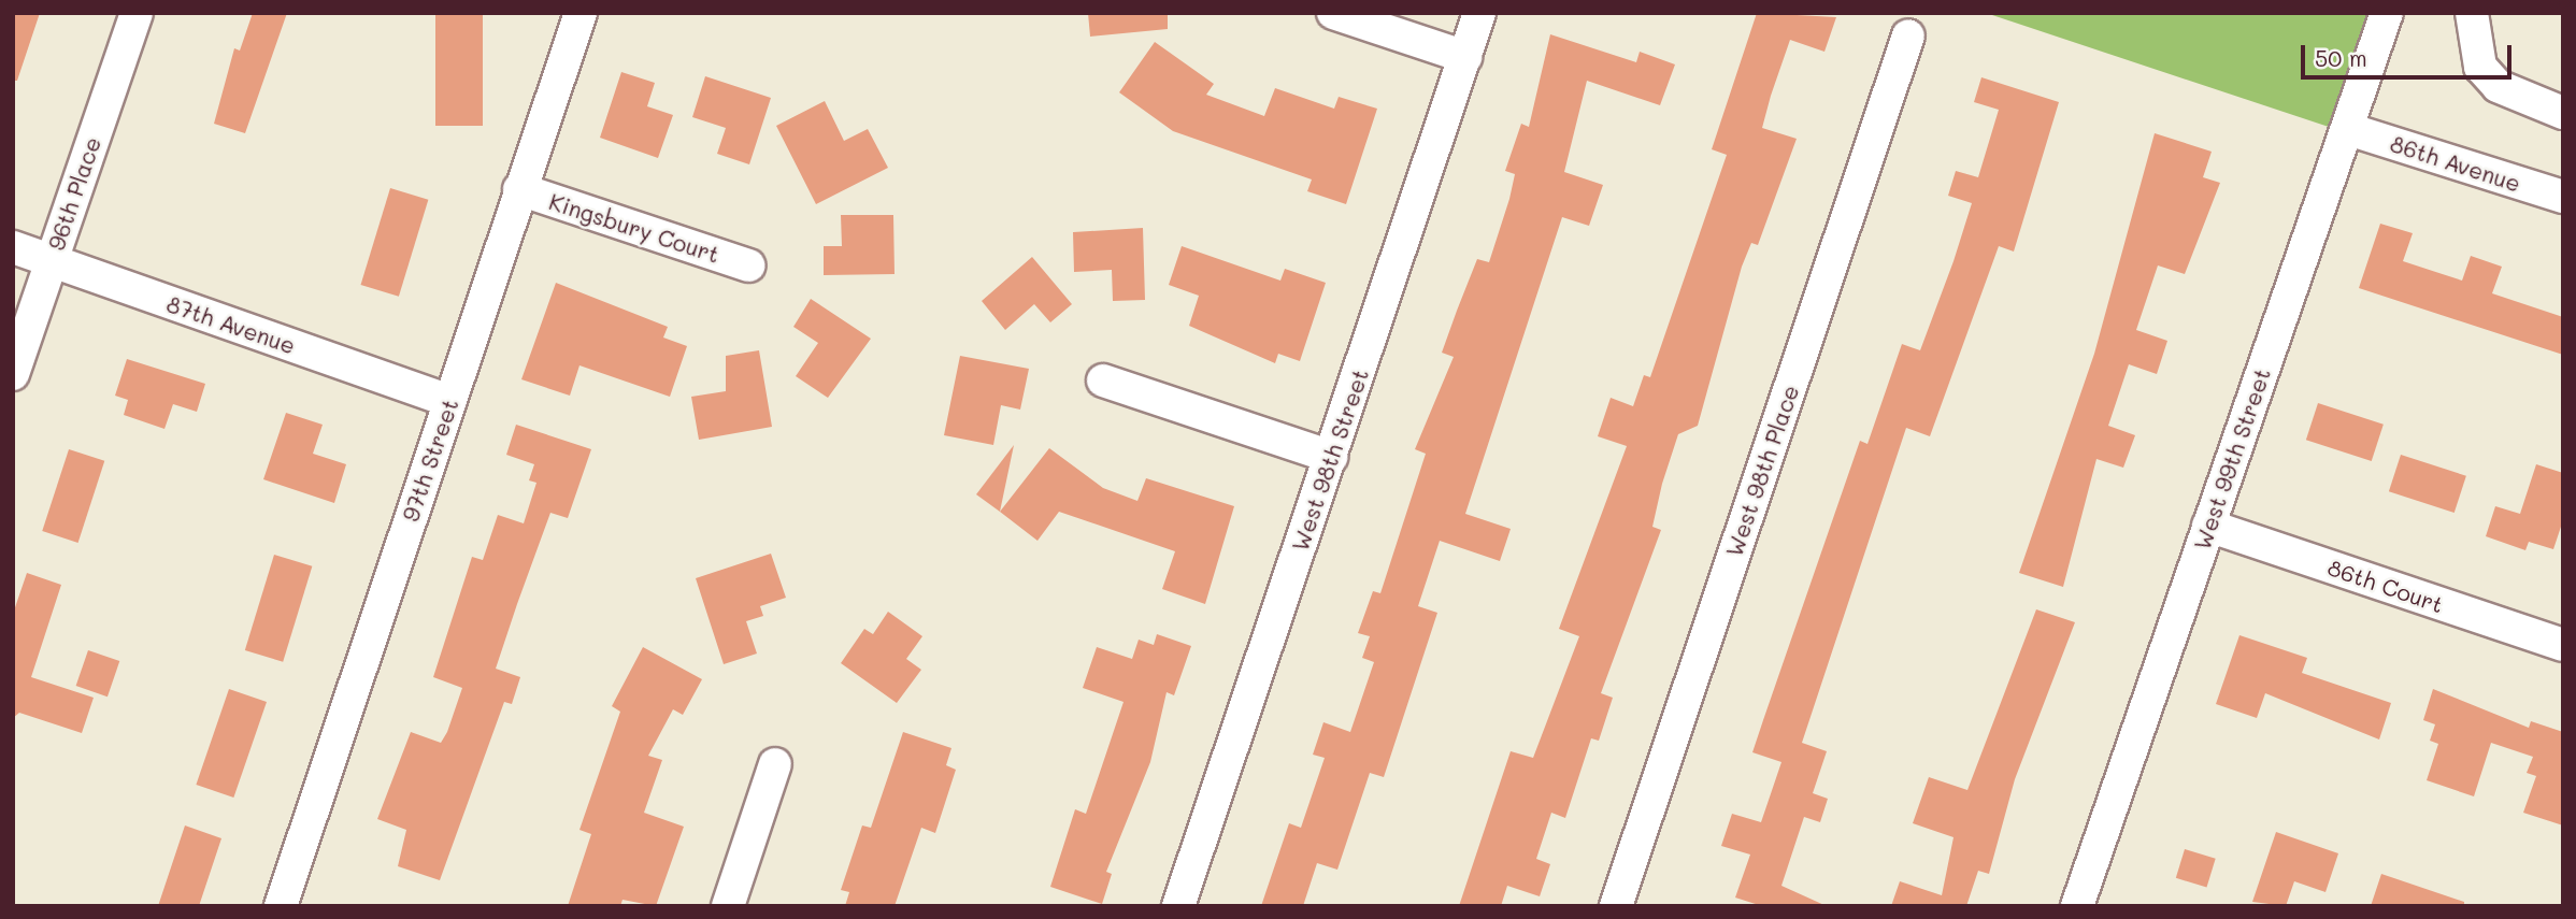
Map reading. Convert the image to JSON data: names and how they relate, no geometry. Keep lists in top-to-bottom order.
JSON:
{
  "streets": {
    "street": [
      "86th Avenue",
      "96th Place",
      "Kingsbury Court",
      "87th Avenue",
      "West 99th Street",
      "97th Street",
      "West 98th Street",
      "West 98th Place",
      "86th Court"
    ]
  },
  "crossings": [
    ["86th Avenue", "West 99th Street"],
    ["96th Place", "87th Avenue"],
    ["Kingsbury Court", "97th Street"],
    ["87th Avenue", "97th Street"],
    ["West 99th Street", "86th Court"]
  ],
  "scale_bar": "50 m"
}
